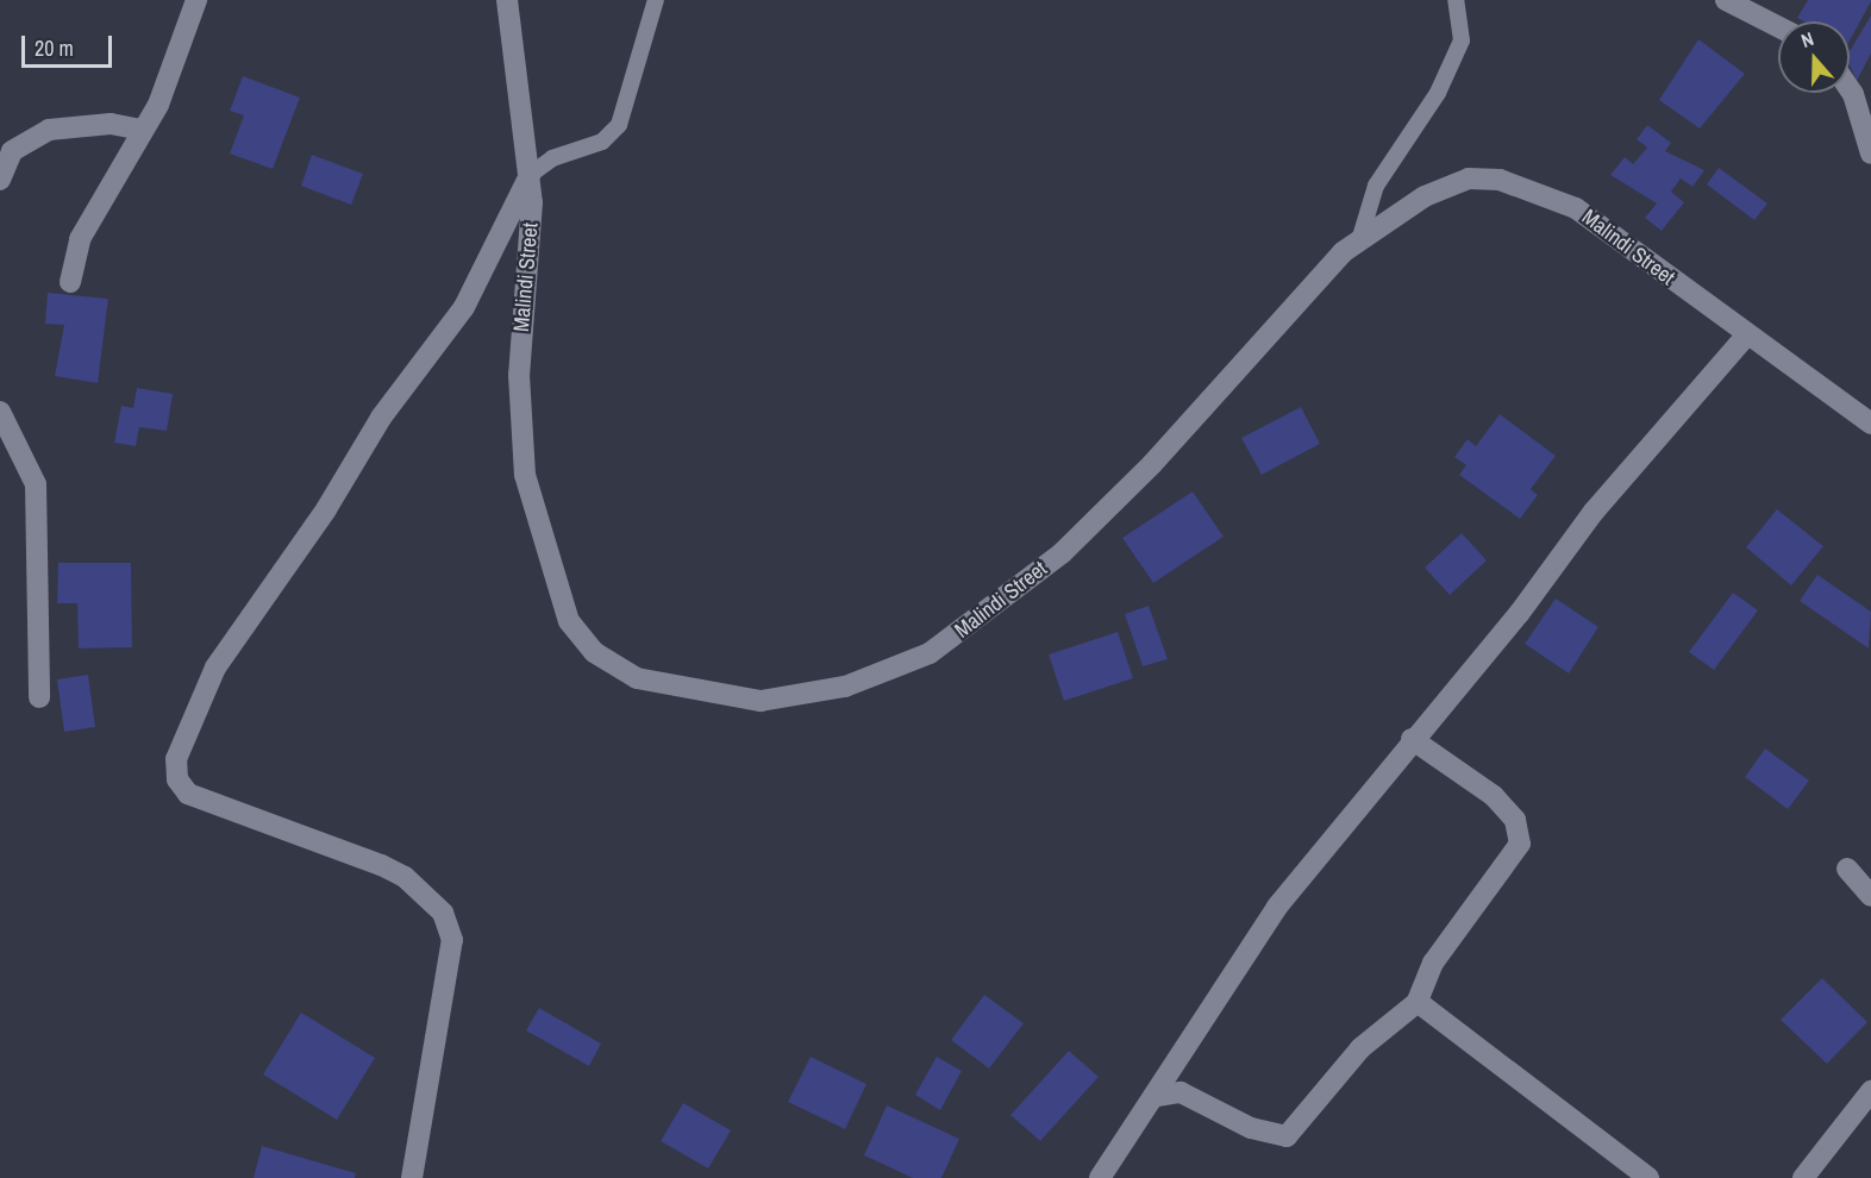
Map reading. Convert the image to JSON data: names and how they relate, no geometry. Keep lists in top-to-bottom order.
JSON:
{
  "streets": {
    "street": ["Malindi Street"]
  },
  "scale_bar": "20 m",
  "north": "top"
}
